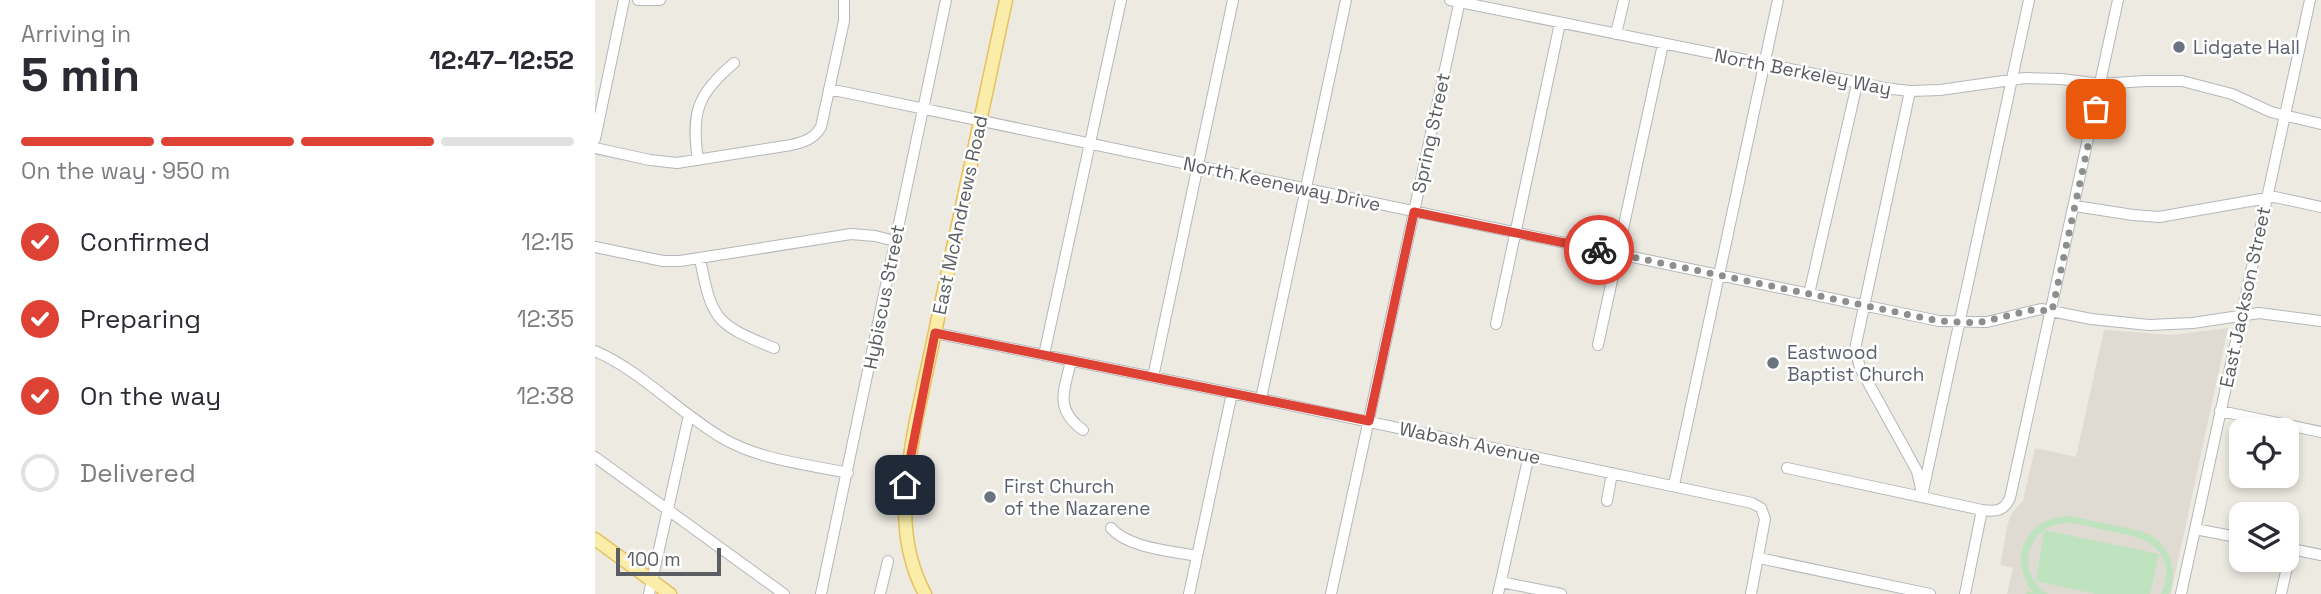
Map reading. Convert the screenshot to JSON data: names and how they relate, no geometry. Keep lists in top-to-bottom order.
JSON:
{
  "streets": {
    "main road": ["East McAndrews Road"],
    "street": [
      "North Berkeley Way",
      "Spring Street",
      "North Keeneway Drive",
      "Hybiscus Street",
      "East Jackson Street",
      "Wabash Avenue"
    ]
  },
  "crossings": [
    ["North Berkeley Way", "Spring Street"],
    ["North Berkeley Way", "East Jackson Street"],
    ["Spring Street", "North Keeneway Drive"],
    ["Spring Street", "Wabash Avenue"],
    ["North Keeneway Drive", "East McAndrews Road"],
    ["North Keeneway Drive", "Hybiscus Street"],
    ["North Keeneway Drive", "East Jackson Street"],
    ["East McAndrews Road", "Wabash Avenue"]
  ],
  "places": ["Lidgate Hall", "Eastwood Baptist Church", "First Church of the Nazarene"],
  "scale_bar": "100 m",
  "page": {
    "heading": ["5 min", "Arriving in", "12:47–12:52"],
    "bar": "On the way · 950 m",
    "list": [
      ["Confirmed", "12:15"],
      ["Preparing", "12:35"],
      ["On the way", "12:38"],
      "Delivered"
    ],
    "scale": "100 m"
  }
}
